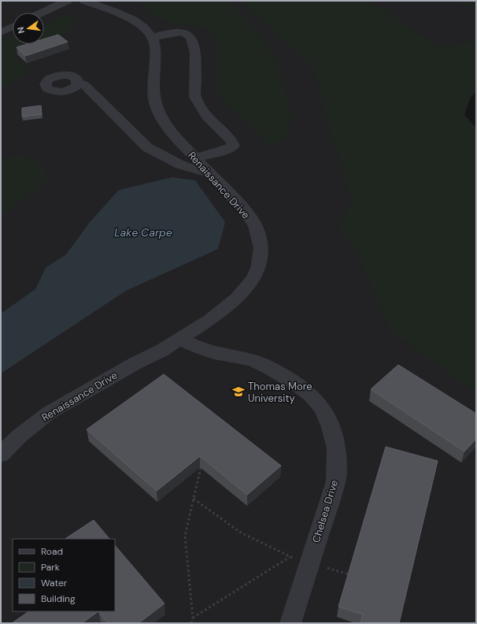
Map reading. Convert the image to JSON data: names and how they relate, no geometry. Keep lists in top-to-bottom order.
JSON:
{
  "streets": {
    "street": ["Renaissance Drive", "Chelsea Drive"]
  },
  "crossings": [
    ["Renaissance Drive", "Chelsea Drive"]
  ],
  "water": ["Lake Carpe"],
  "places": {
    "school or university": ["Thomas More University"]
  },
  "legend": [
    "Road",
    "Park",
    "Water",
    "Building"
  ],
  "north": "left"
}
